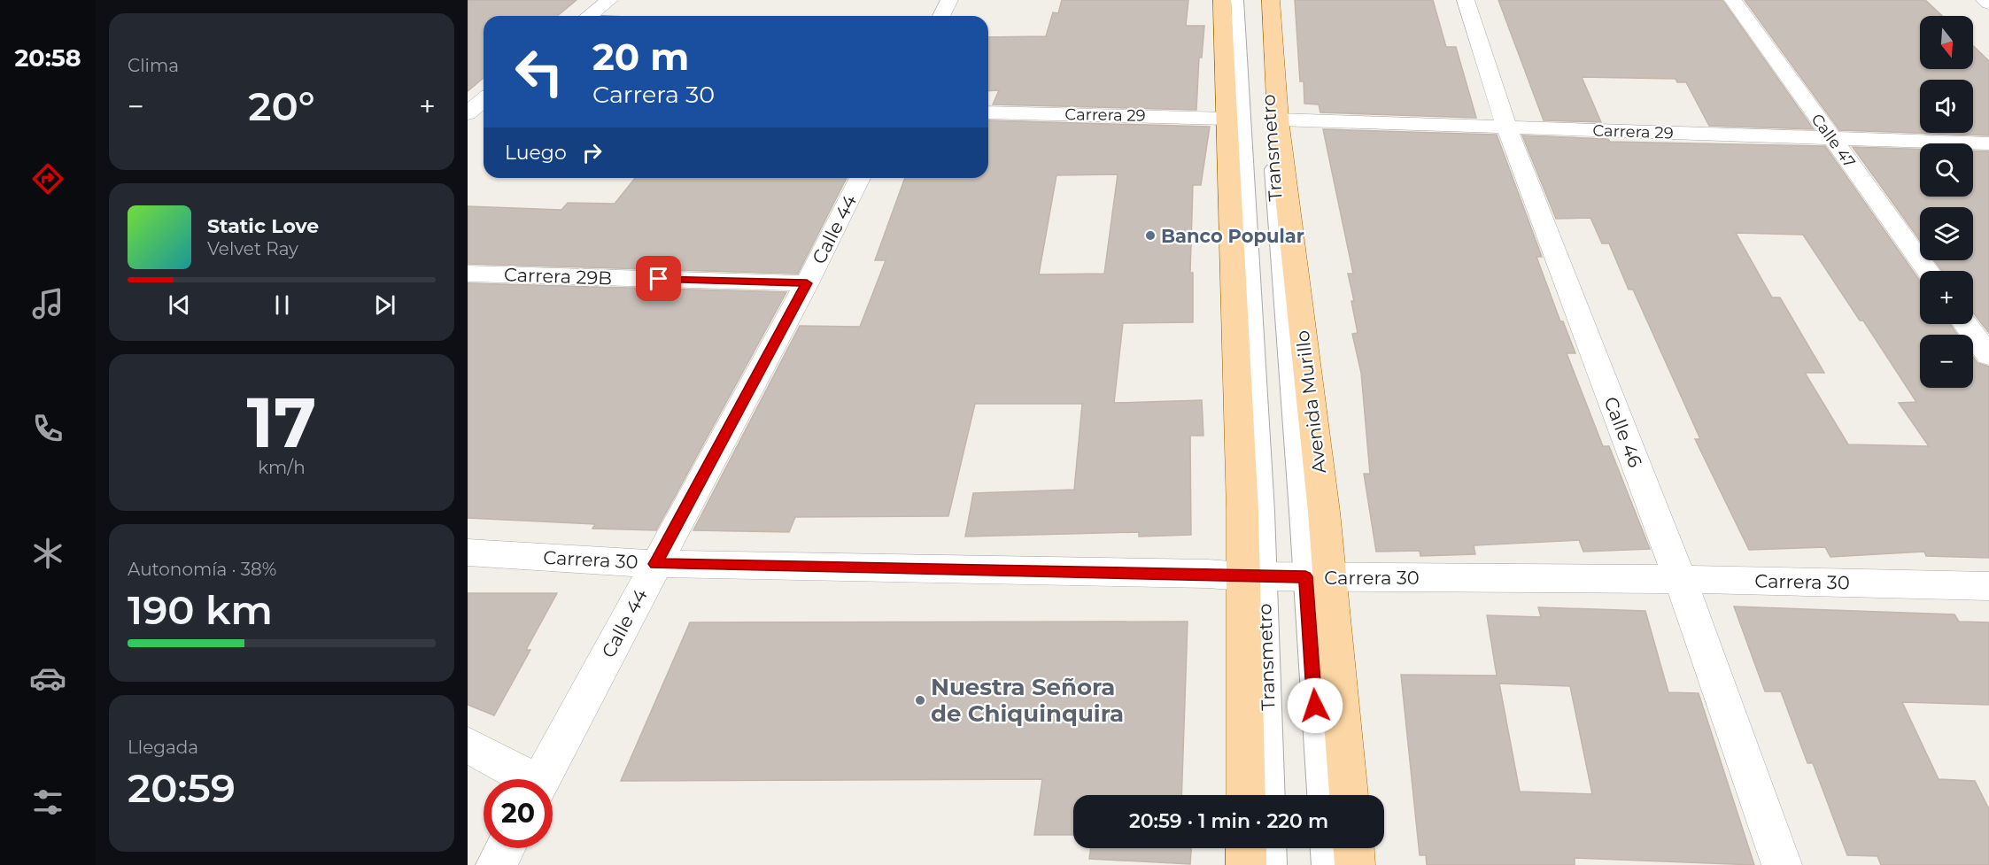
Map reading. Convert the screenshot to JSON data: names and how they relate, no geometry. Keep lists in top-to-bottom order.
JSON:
{
  "streets": {
    "main road": ["Avenida Murillo"],
    "street": [
      "Carrera 29",
      "Calle 47",
      "Calle 44",
      "Carrera 29B",
      "Calle 46",
      "Carrera 30"
    ],
    "lane": ["Transmetro"]
  },
  "crossings": [
    ["Carrera 29", "Calle 47"],
    ["Carrera 29", "Avenida Murillo"],
    ["Carrera 29", "Calle 46"],
    ["Transmetro", "Avenida Murillo"],
    ["Transmetro", "Carrera 30"],
    ["Calle 44", "Carrera 29B"],
    ["Calle 44", "Carrera 30"],
    ["Avenida Murillo", "Carrera 30"],
    ["Calle 46", "Carrera 30"]
  ],
  "places": ["Banco Popular", "Nuestra Señora de Chiquinquira"],
  "north": "bottom",
  "page": {
    "tabs": "20:58",
    "tile": [
      "Clima",
      ["17", "km/h"],
      ["Autonomía · 38%", "190 km"],
      ["Llegada", "20:59"]
    ],
    "map_buttons": ["+", "−"],
    "turn": ["20 m", "Carrera 30"],
    "heat": ["−", "20°", "+"],
    "then": "Luego",
    "song": ["Static Love", "Velvet Ray"],
    "limit": "20",
    "trip": "20:59 · 1 min · 220 m"
  }
}
